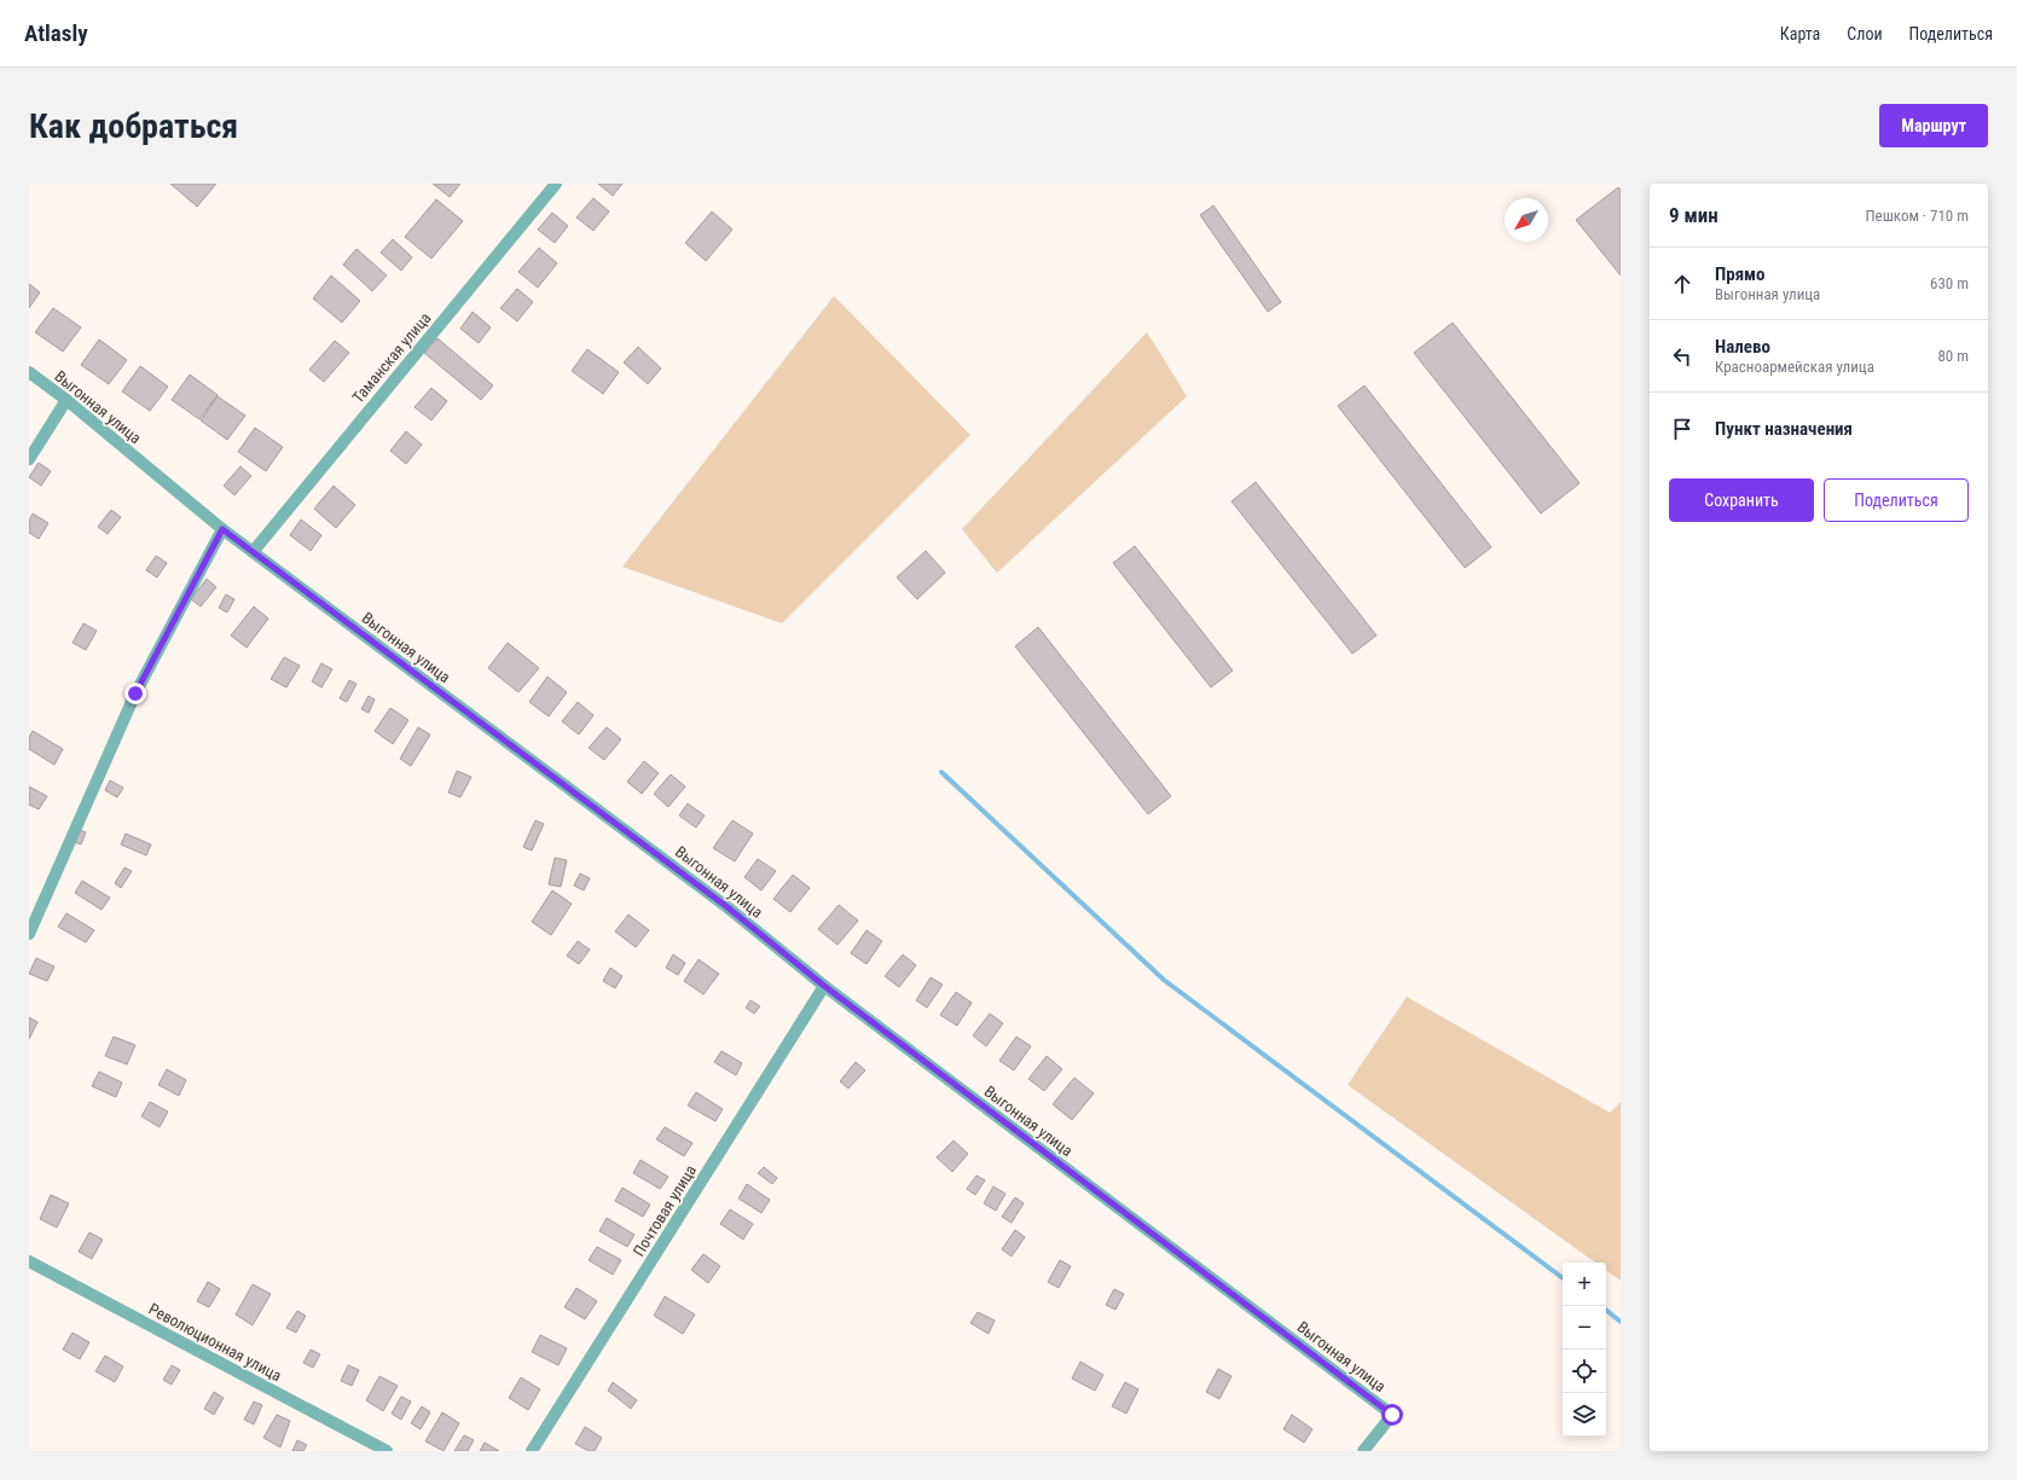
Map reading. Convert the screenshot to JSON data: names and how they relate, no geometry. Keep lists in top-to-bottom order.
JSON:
{
  "streets": {
    "street": [
      "Таманская улица",
      "Выгонная улица",
      "Почтовая улица",
      "Революционная улица"
    ]
  },
  "crossings": [
    ["Таманская улица", "Выгонная улица"],
    ["Выгонная улица", "Почтовая улица"]
  ],
  "north": "bottom left",
  "page": {
    "header": "Atlasly",
    "nav": ["Карта", "Слои", "Поделиться"],
    "buttons": [
      "Маршрут",
      ["Сохранить", "Поделиться"]
    ],
    "title": "Как добраться",
    "heading": ["9 мин", "Пешком · 710 m"],
    "list": [
      ["Прямо", "Выгонная улица", "630 m"],
      ["Налево", "Красноармейская улица", "80 m"],
      "Пункт назначения"
    ],
    "map_buttons": ["+", "−"]
  }
}
